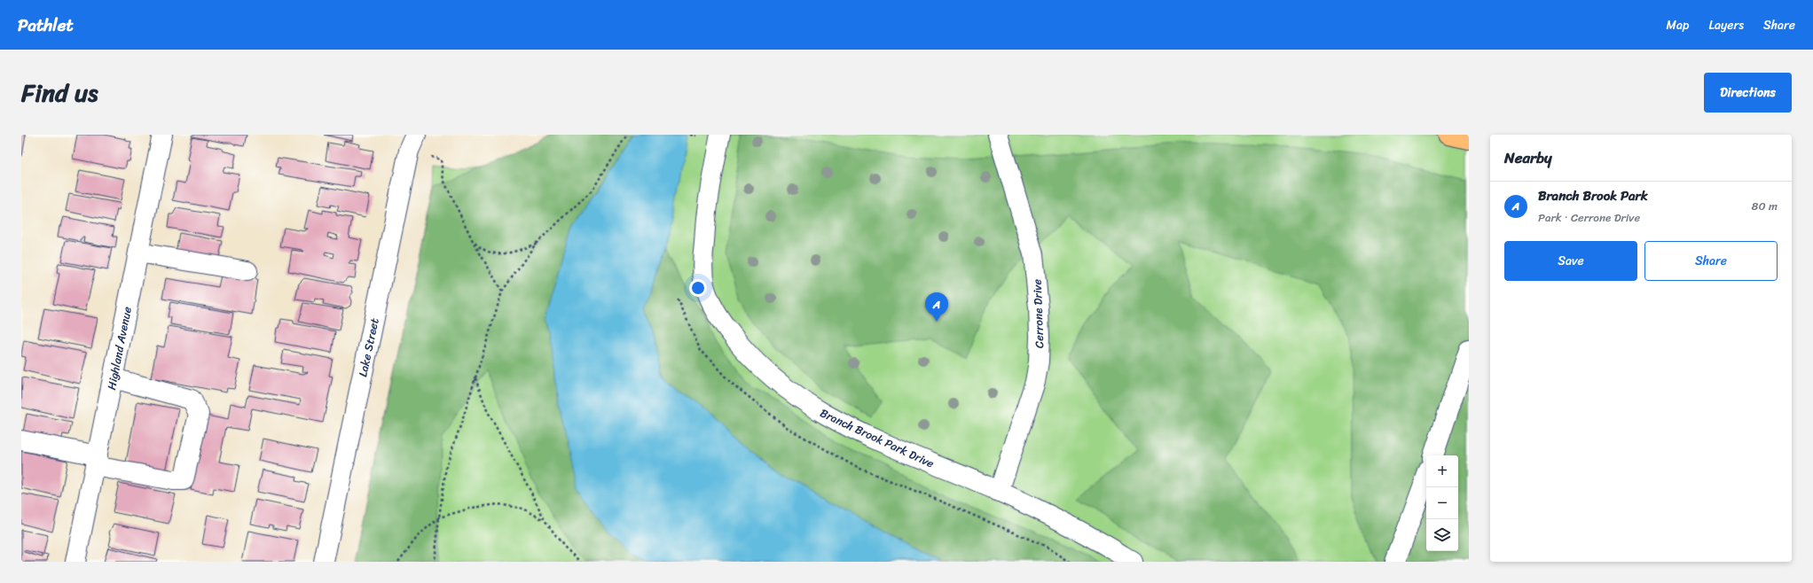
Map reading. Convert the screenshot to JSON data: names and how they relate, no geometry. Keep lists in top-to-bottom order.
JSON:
{
  "streets": {
    "street": [
      "Cerrone Drive",
      "Lake Street",
      "Highland Avenue",
      "Branch Brook Park Drive"
    ]
  },
  "crossings": [
    ["Cerrone Drive", "Branch Brook Park Drive"]
  ],
  "page": {
    "header": "Pathlet",
    "nav": ["Map", "Layers", "Share"],
    "title": "Find us",
    "buttons": [
      "Directions",
      ["Save", "Share"]
    ],
    "heading": "Nearby",
    "list": [
      {
        "mark": "A",
        "name": "Branch Brook Park",
        "note": "Park · Cerrone Drive",
        "value": "80 m"
      }
    ],
    "pins": "A",
    "map_buttons": ["+", "−"]
  }
}
